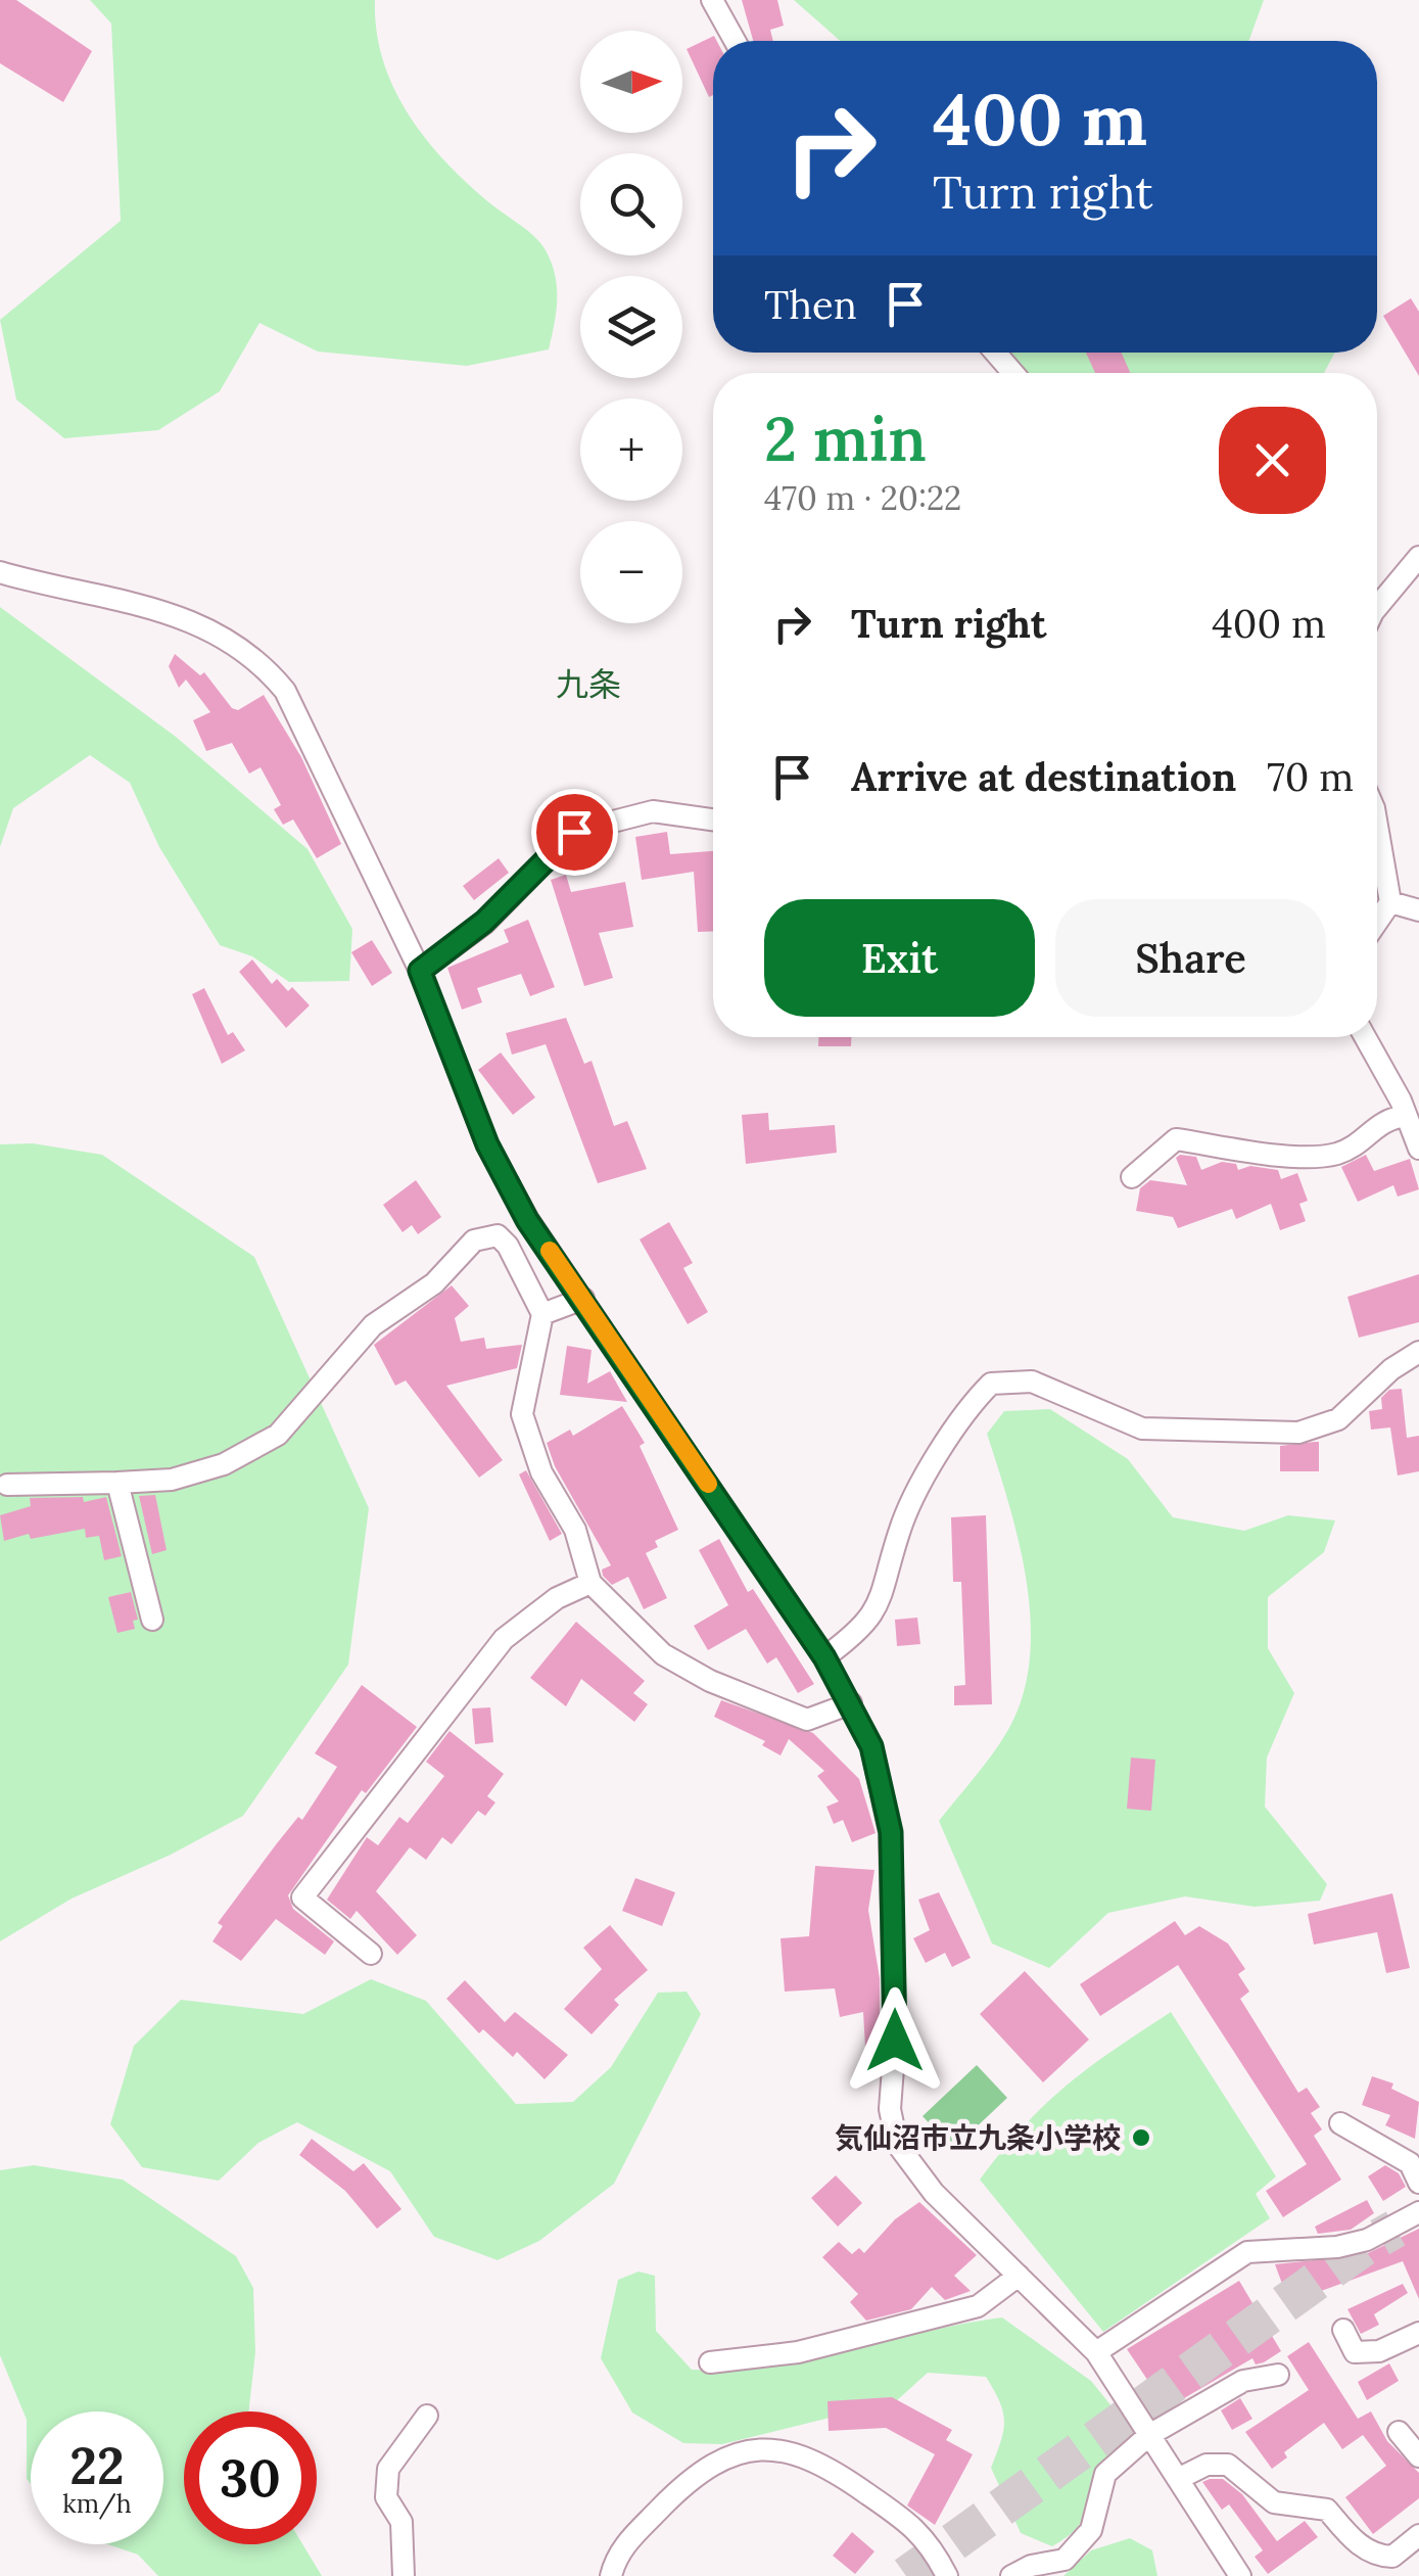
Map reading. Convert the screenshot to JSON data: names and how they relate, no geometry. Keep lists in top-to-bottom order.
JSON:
{
  "districts": ["九条"],
  "places": ["気仙沼市立九条小学校"],
  "north": "right",
  "page": {
    "map_buttons": ["+", "−"],
    "turn": ["400 m", "Turn right"],
    "then": "Then",
    "heading": ["2 min", "470 m · 20:22"],
    "list": [
      {
        "name": "Turn right",
        "value": "400 m"
      },
      {
        "name": "Arrive at destination",
        "value": "70 m"
      }
    ],
    "buttons": ["Exit", "Share"],
    "speed": "22 km/h",
    "limit": "30"
  }
}
